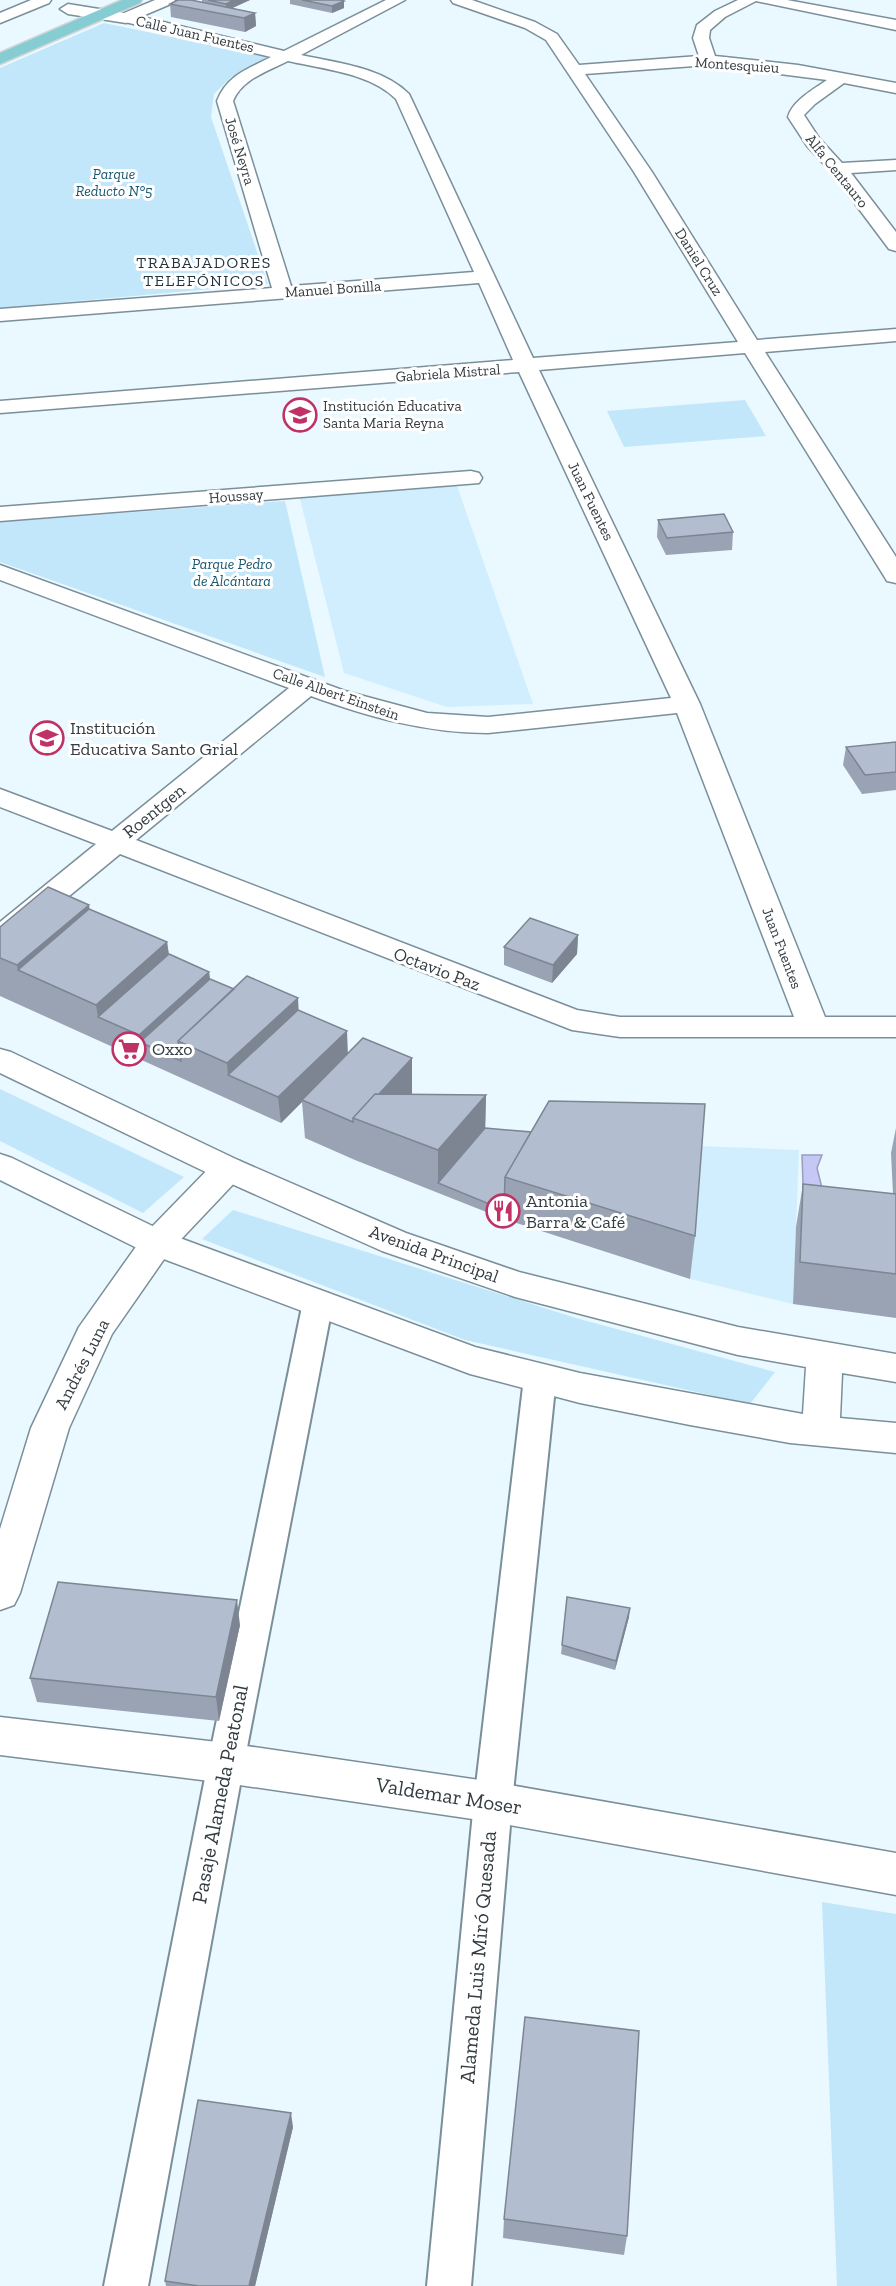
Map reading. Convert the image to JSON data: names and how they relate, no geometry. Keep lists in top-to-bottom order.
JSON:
{
  "streets": {
    "street": [
      "Calle Juan Fuentes",
      "Montesquieu",
      "José Neyra",
      "Alfa Centauro",
      "Daniel Cruz",
      "Manuel Bonilla",
      "Gabriela Mistral",
      "Houssay",
      "Juan Fuentes",
      "Calle Albert Einstein",
      "Roentgen",
      "Octavio Paz",
      "Avenida Principal",
      "Andrés Luna",
      "Pasaje Alameda Peatonal",
      "Valdemar Moser",
      "Alameda Luis Miró Quesada"
    ]
  },
  "crossings": [
    ["Calle Juan Fuentes", "José Neyra"],
    ["Calle Juan Fuentes", "Juan Fuentes"],
    ["Montesquieu", "Alfa Centauro"],
    ["Montesquieu", "Daniel Cruz"],
    ["José Neyra", "Manuel Bonilla"],
    ["José Neyra", "Juan Fuentes"],
    ["Daniel Cruz", "Gabriela Mistral"],
    ["Manuel Bonilla", "Juan Fuentes"],
    ["Gabriela Mistral", "Juan Fuentes"],
    ["Juan Fuentes", "Calle Albert Einstein"],
    ["Juan Fuentes", "Octavio Paz"],
    ["Calle Albert Einstein", "Roentgen"],
    ["Roentgen", "Octavio Paz"],
    ["Avenida Principal", "Andrés Luna"],
    ["Pasaje Alameda Peatonal", "Valdemar Moser"],
    ["Valdemar Moser", "Alameda Luis Miró Quesada"]
  ],
  "districts": ["TRABAJADORES TELEFÓNICOS"],
  "parks": ["Parque Reducto N°5", "Parque Pedro de Alcántara"],
  "places": {
    "school or university": ["Institución Educativa Santa Maria Reyna", "Institución Educativa Santo Grial"],
    "supermarket": ["Oxxo"],
    "restaurant": ["Antonia Barra & Café"]
  }
}
